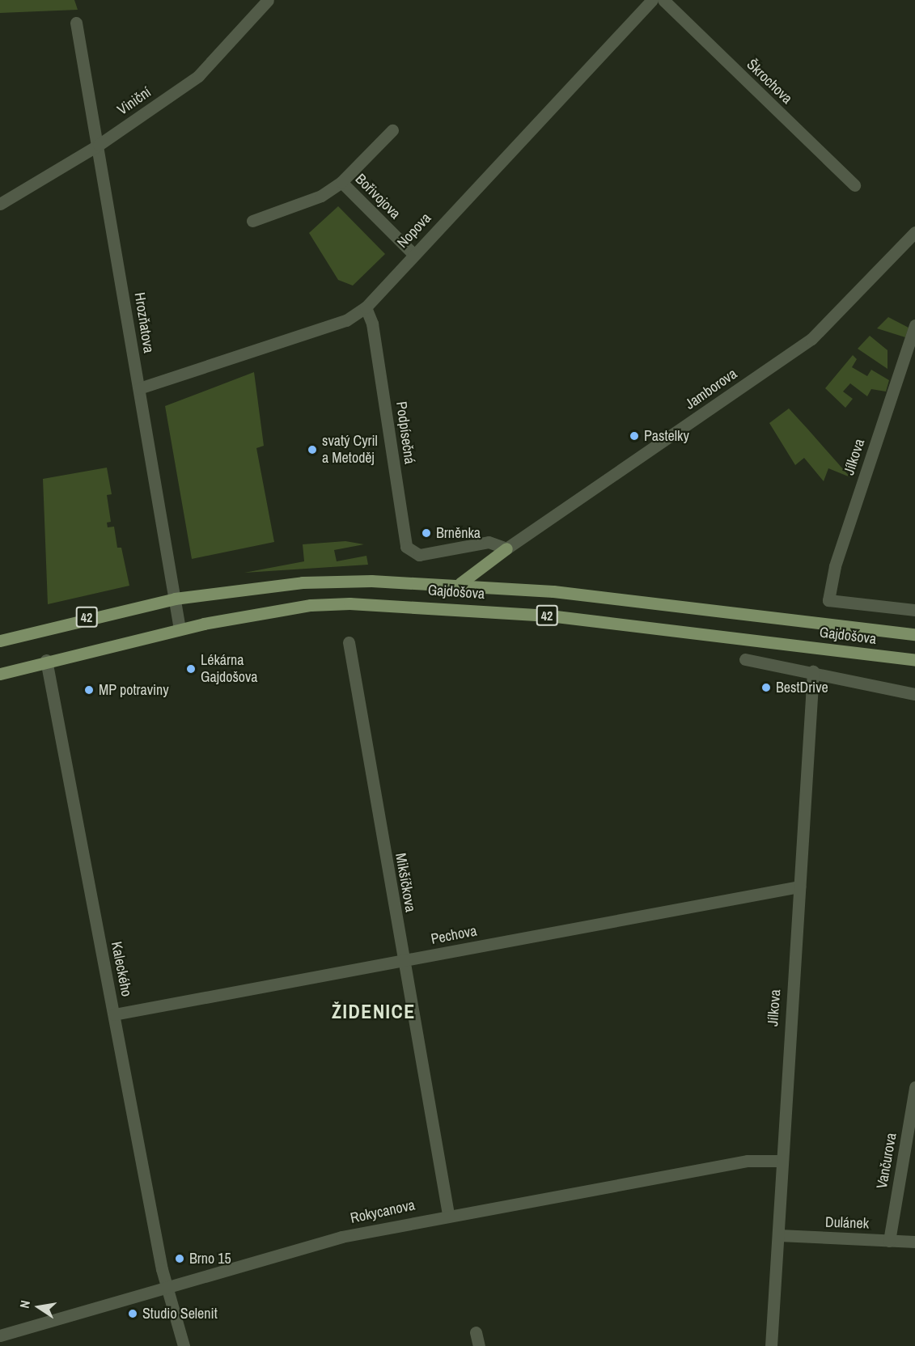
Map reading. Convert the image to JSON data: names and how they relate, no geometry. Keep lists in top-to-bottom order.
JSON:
{
  "streets": {
    "main road": ["Gajdošova", "42"],
    "street": [
      "Škrochova",
      "Viniční",
      "Bořivojova",
      "Nopova",
      "Hrozňatova",
      "Jamborova",
      "Podpísečná",
      "Jílkova",
      "Mikšíčkova",
      "Pechova",
      "Kaleckého",
      "Vančurova",
      "Rokycanova",
      "Dulánek"
    ]
  },
  "crossings": [
    ["Viniční", "Hrozňatova"],
    ["Bořivojova", "Nopova"],
    ["Nopova", "Hrozňatova"],
    ["Nopova", "Podpísečná"],
    ["Hrozňatova", "Gajdošova"],
    ["Jamborova", "Podpísečná"],
    ["Jílkova", "Pechova"],
    ["Jílkova", "Rokycanova"],
    ["Jílkova", "Dulánek"],
    ["Gajdošova", "Kaleckého"],
    ["Mikšíčkova", "Pechova"],
    ["Mikšíčkova", "Rokycanova"],
    ["Pechova", "Kaleckého"],
    ["Kaleckého", "Rokycanova"],
    ["Vančurova", "Dulánek"]
  ],
  "districts": ["ŽIDENICE"],
  "places": [
    "Pastelky",
    "svatý Cyril a Metoděj",
    "Brněnka",
    "Lékárna Gajdošova",
    "BestDrive",
    "MP potraviny",
    "Brno 15",
    "Studio Selenit"
  ],
  "north": "left"
}
